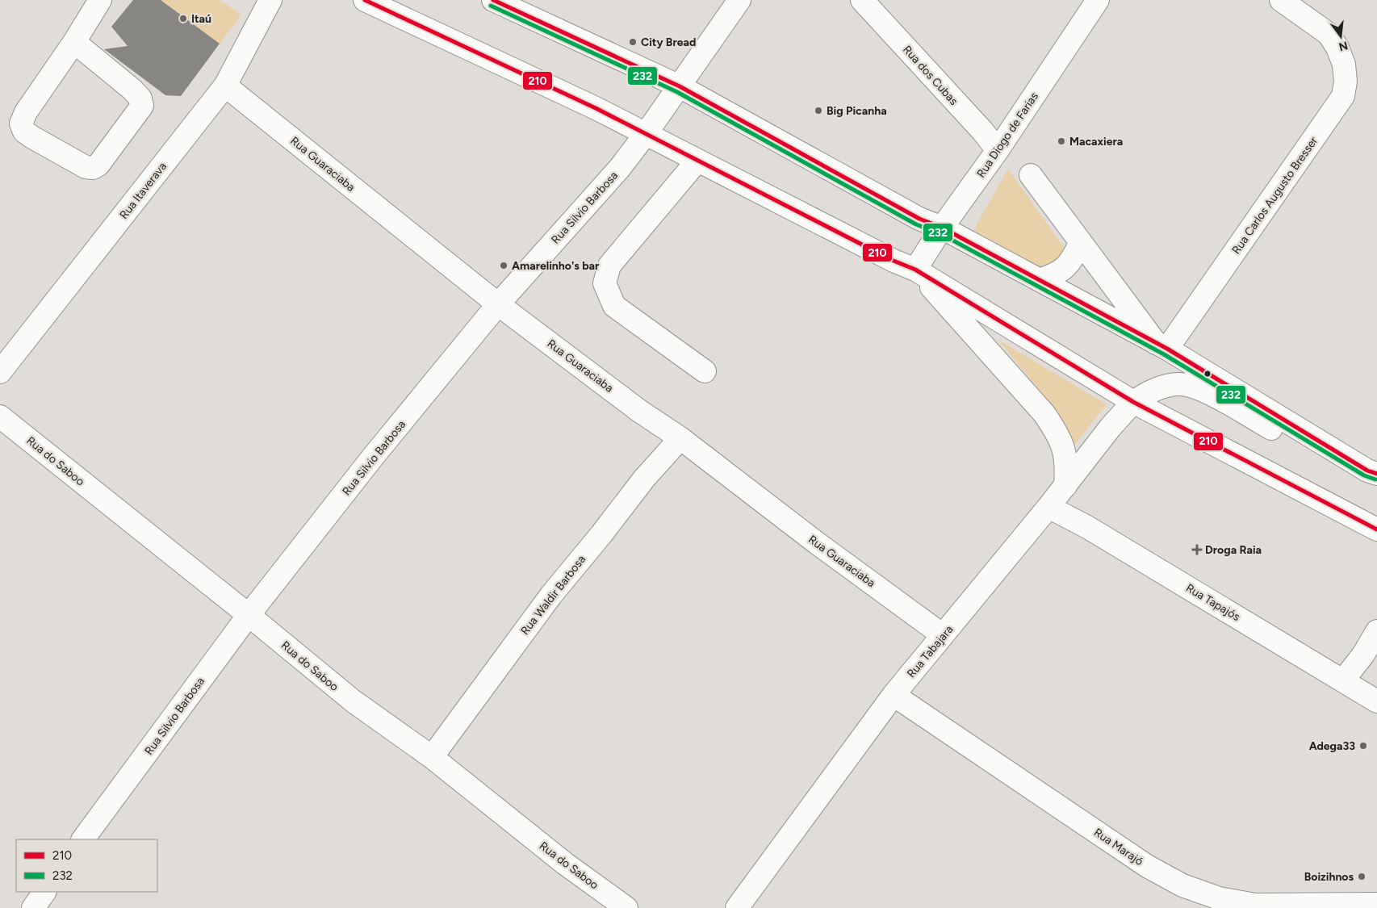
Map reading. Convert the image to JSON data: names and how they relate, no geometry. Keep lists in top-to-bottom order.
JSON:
{
  "streets": {
    "street": [
      "Rua dos Cubas",
      "Rua Diogo de Farias",
      "Rua Guaraciaba",
      "Rua Itaverava",
      "Rua Carlos Augusto Bresser",
      "Rua Silvio Barbosa",
      "Rua do Saboo",
      "Rua Waldir Barbosa",
      "Rua Tapajós",
      "Rua Tabajara",
      "Rua Marajó"
    ]
  },
  "crossings": [
    ["Rua dos Cubas", "Rua Diogo de Farias"],
    ["Rua Guaraciaba", "Rua Itaverava"],
    ["Rua Guaraciaba", "Rua Silvio Barbosa"],
    ["Rua Guaraciaba", "Rua Waldir Barbosa"],
    ["Rua Guaraciaba", "Rua Tabajara"],
    ["Rua Silvio Barbosa", "Rua do Saboo"],
    ["Rua do Saboo", "Rua Waldir Barbosa"],
    ["Rua Tapajós", "Rua Tabajara"],
    ["Rua Tabajara", "Rua Marajó"]
  ],
  "places": {
    "other": [
      "Itaú",
      "City Bread",
      "Big Picanha",
      "Macaxiera",
      "Amarelinho's bar",
      "Adega33",
      "Boizihnos"
    ],
    "health": ["Droga Raia"]
  },
  "lines": ["transit line 210", "transit line 232"],
  "legend": ["210", "232"],
  "north": "bottom"
}
